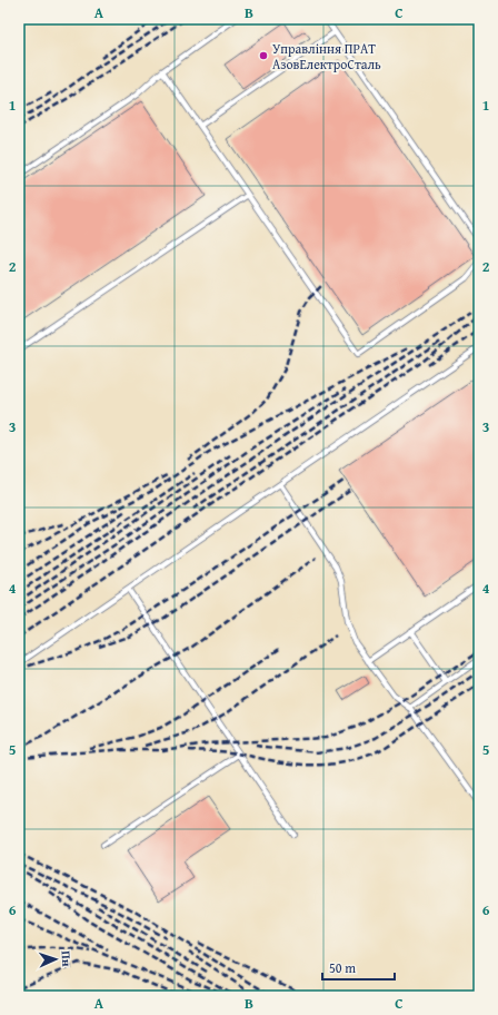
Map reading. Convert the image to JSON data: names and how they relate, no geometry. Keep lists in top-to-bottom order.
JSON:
{
  "places": ["Управління ПРАТ АзовЕлектроСталь"],
  "scale_bar": "50 m",
  "north": "right",
  "grid": {
    "columns": ["A", "B", "C"],
    "rows": [
      "1",
      "2",
      "3",
      "4",
      "5",
      "6"
    ]
  }
}
